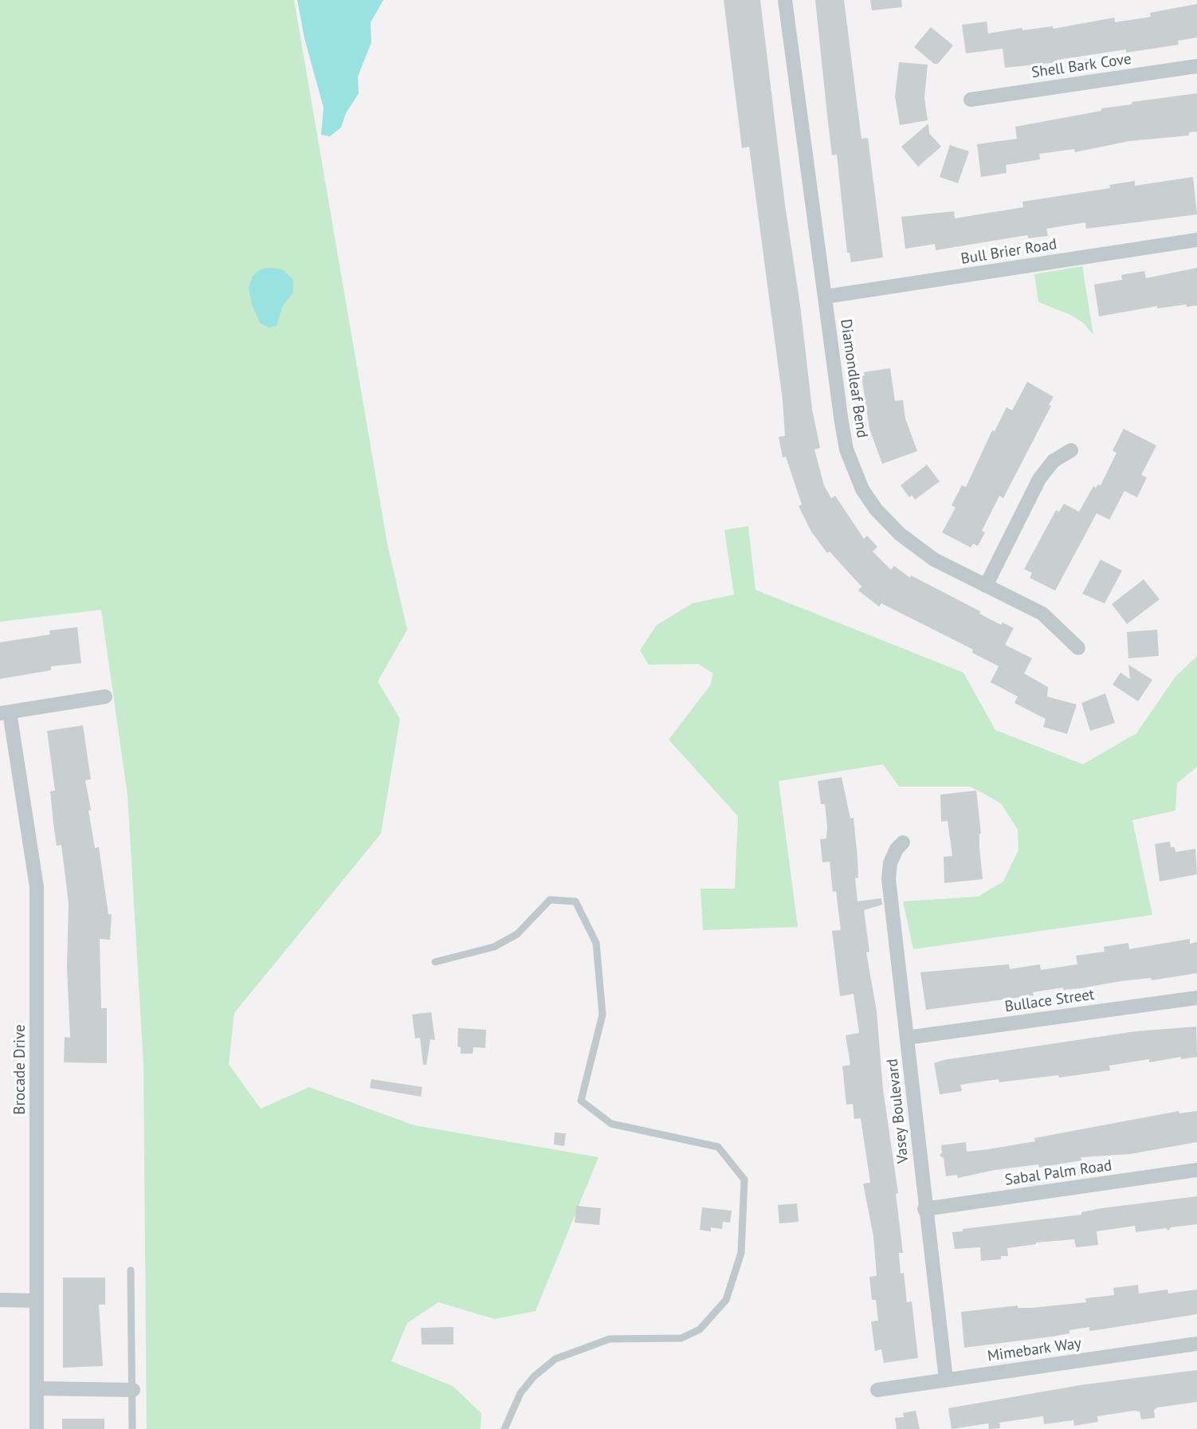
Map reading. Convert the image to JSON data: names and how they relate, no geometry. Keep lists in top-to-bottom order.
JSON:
{
  "streets": {
    "street": [
      "Shell Bark Cove",
      "Bull Brier Road",
      "Diamondleaf Bend",
      "Bullace Street",
      "Brocade Drive",
      "Vasey Boulevard",
      "Sabal Palm Road",
      "Mimebark Way"
    ]
  },
  "crossings": [
    ["Bull Brier Road", "Diamondleaf Bend"],
    ["Bullace Street", "Vasey Boulevard"],
    ["Vasey Boulevard", "Sabal Palm Road"],
    ["Vasey Boulevard", "Mimebark Way"]
  ]
}
